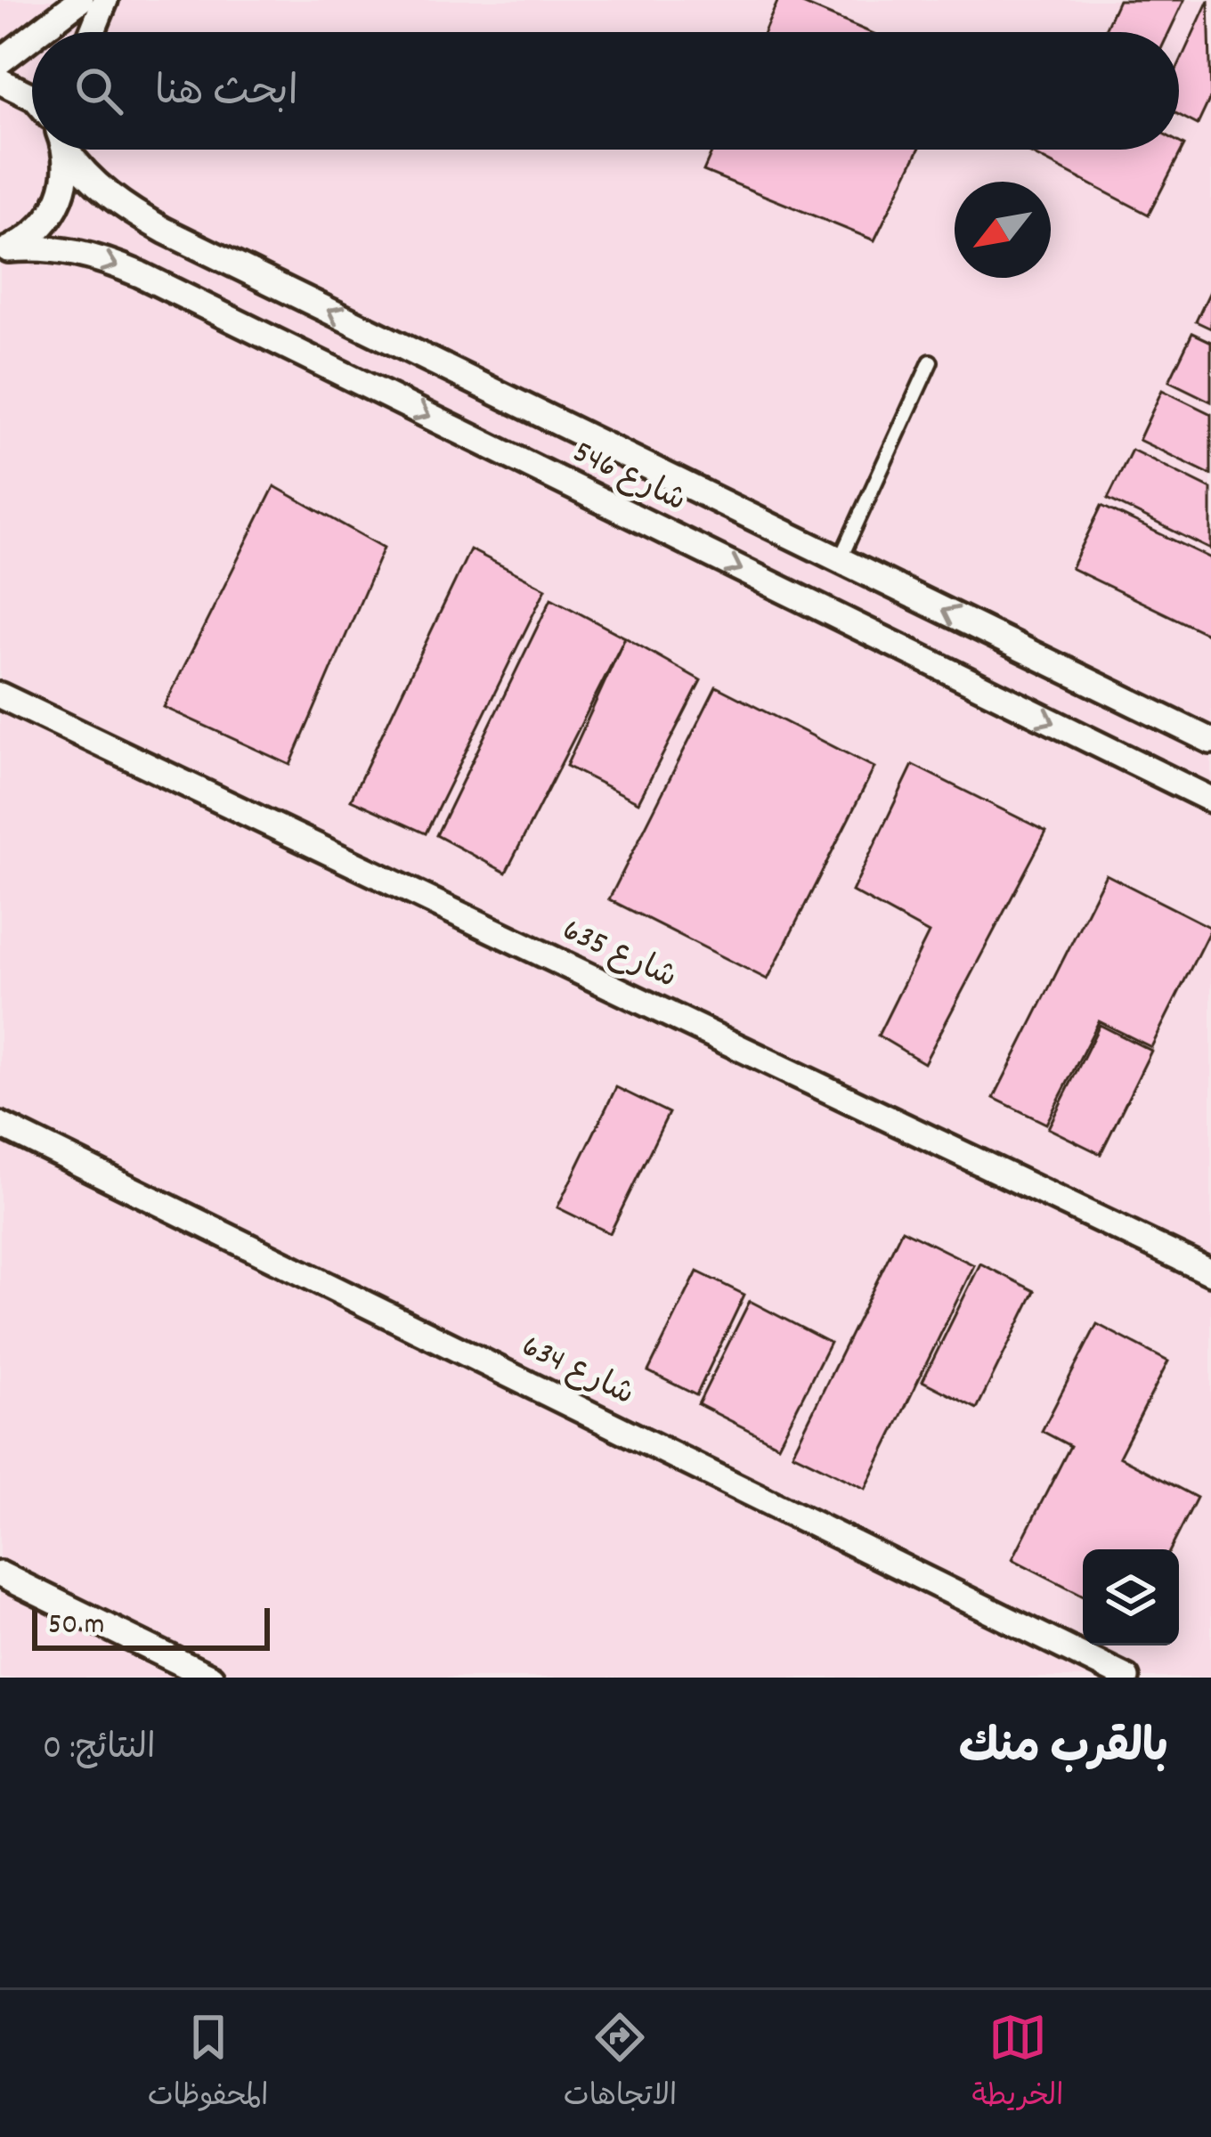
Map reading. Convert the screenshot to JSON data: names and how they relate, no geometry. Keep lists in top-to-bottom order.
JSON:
{
  "streets": {
    "street": ["شارع 546", "شارع 635", "شارع 634"]
  },
  "scale_bar": "50 m",
  "north": "bottom left",
  "page": {
    "search": "ابحث هنا",
    "scale": "50 m",
    "heading": ["بالقرب منك", "النتائج: 0"],
    "nav": ["الخريطة", "الاتجاهات", "المحفوظات"]
  }
}
